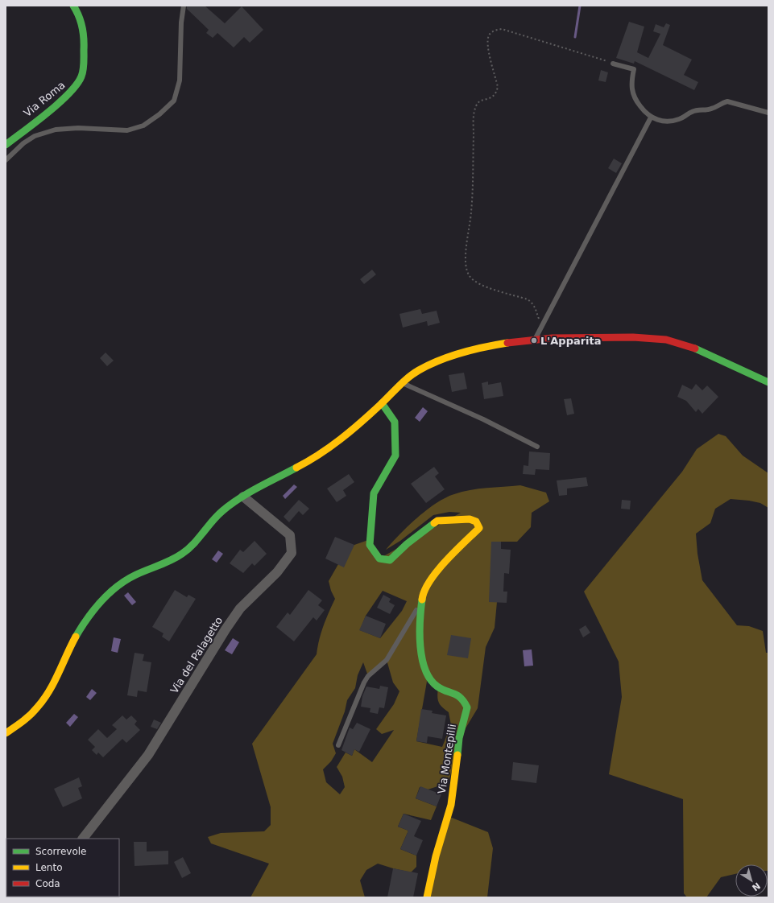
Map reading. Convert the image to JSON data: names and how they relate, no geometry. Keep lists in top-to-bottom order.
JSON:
{
  "streets": {
    "street": ["Via Roma", "Via del Palagetto", "Via Montepilli"]
  },
  "places": ["L'Apparita"],
  "legend": ["Scorrevole", "Lento", "Coda"],
  "north": "bottom right"
}
